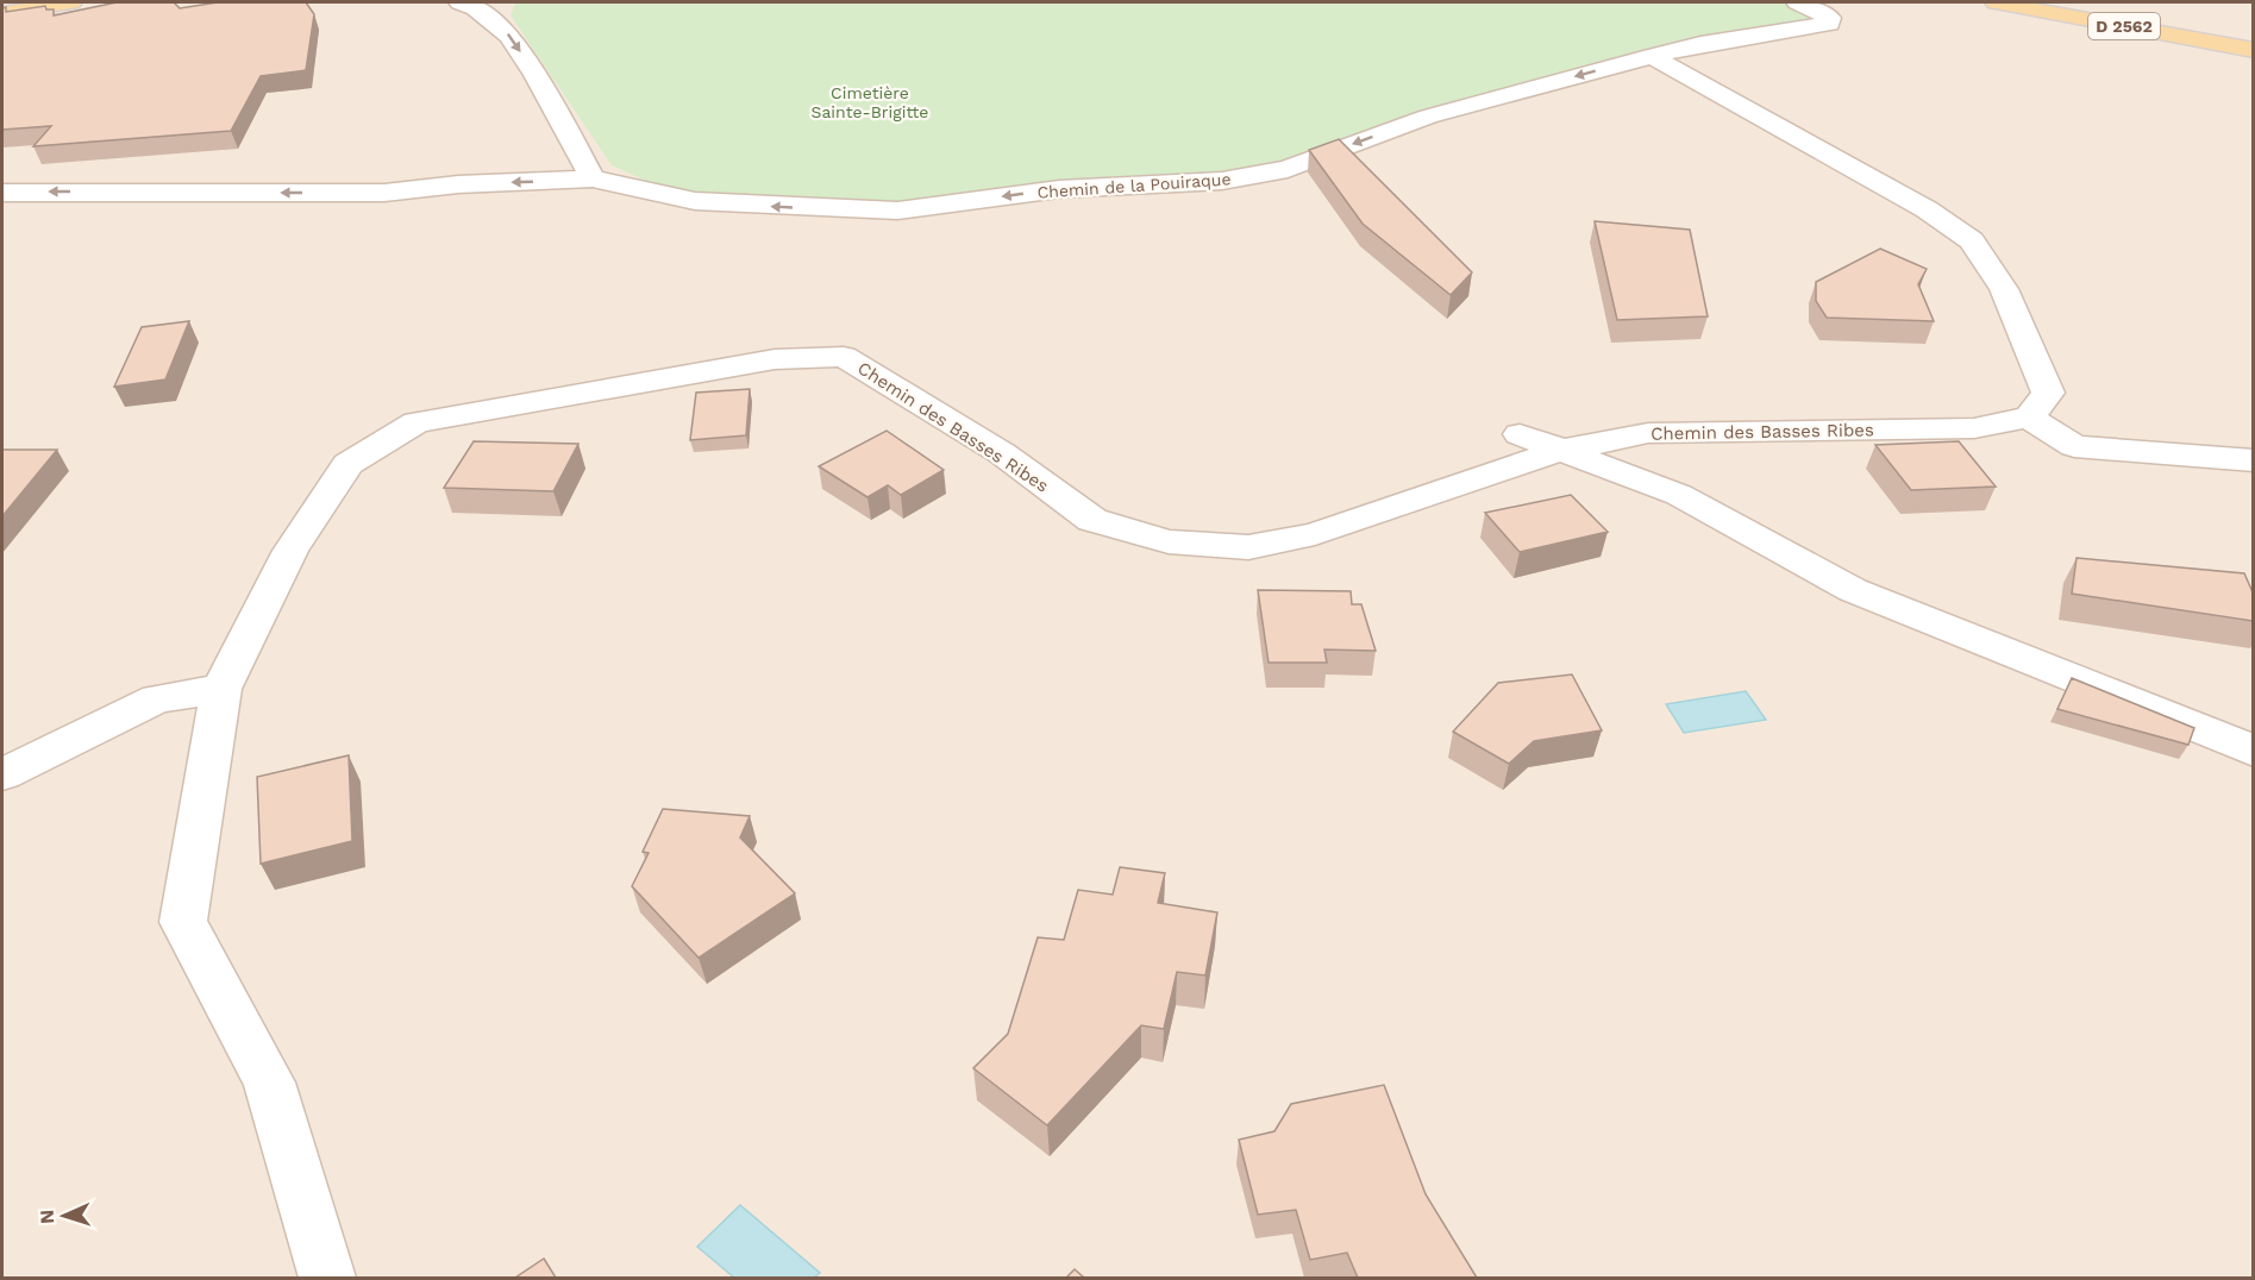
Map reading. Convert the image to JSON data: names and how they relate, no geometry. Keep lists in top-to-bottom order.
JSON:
{
  "streets": {
    "main road": ["D 2562"],
    "street": ["Chemin de la Pouiraque", "Chemin des Basses Ribes"]
  },
  "one_way": ["Chemin de la Pouiraque"],
  "parks": ["Cimetière Sainte-Brigitte"],
  "north": "left"
}
